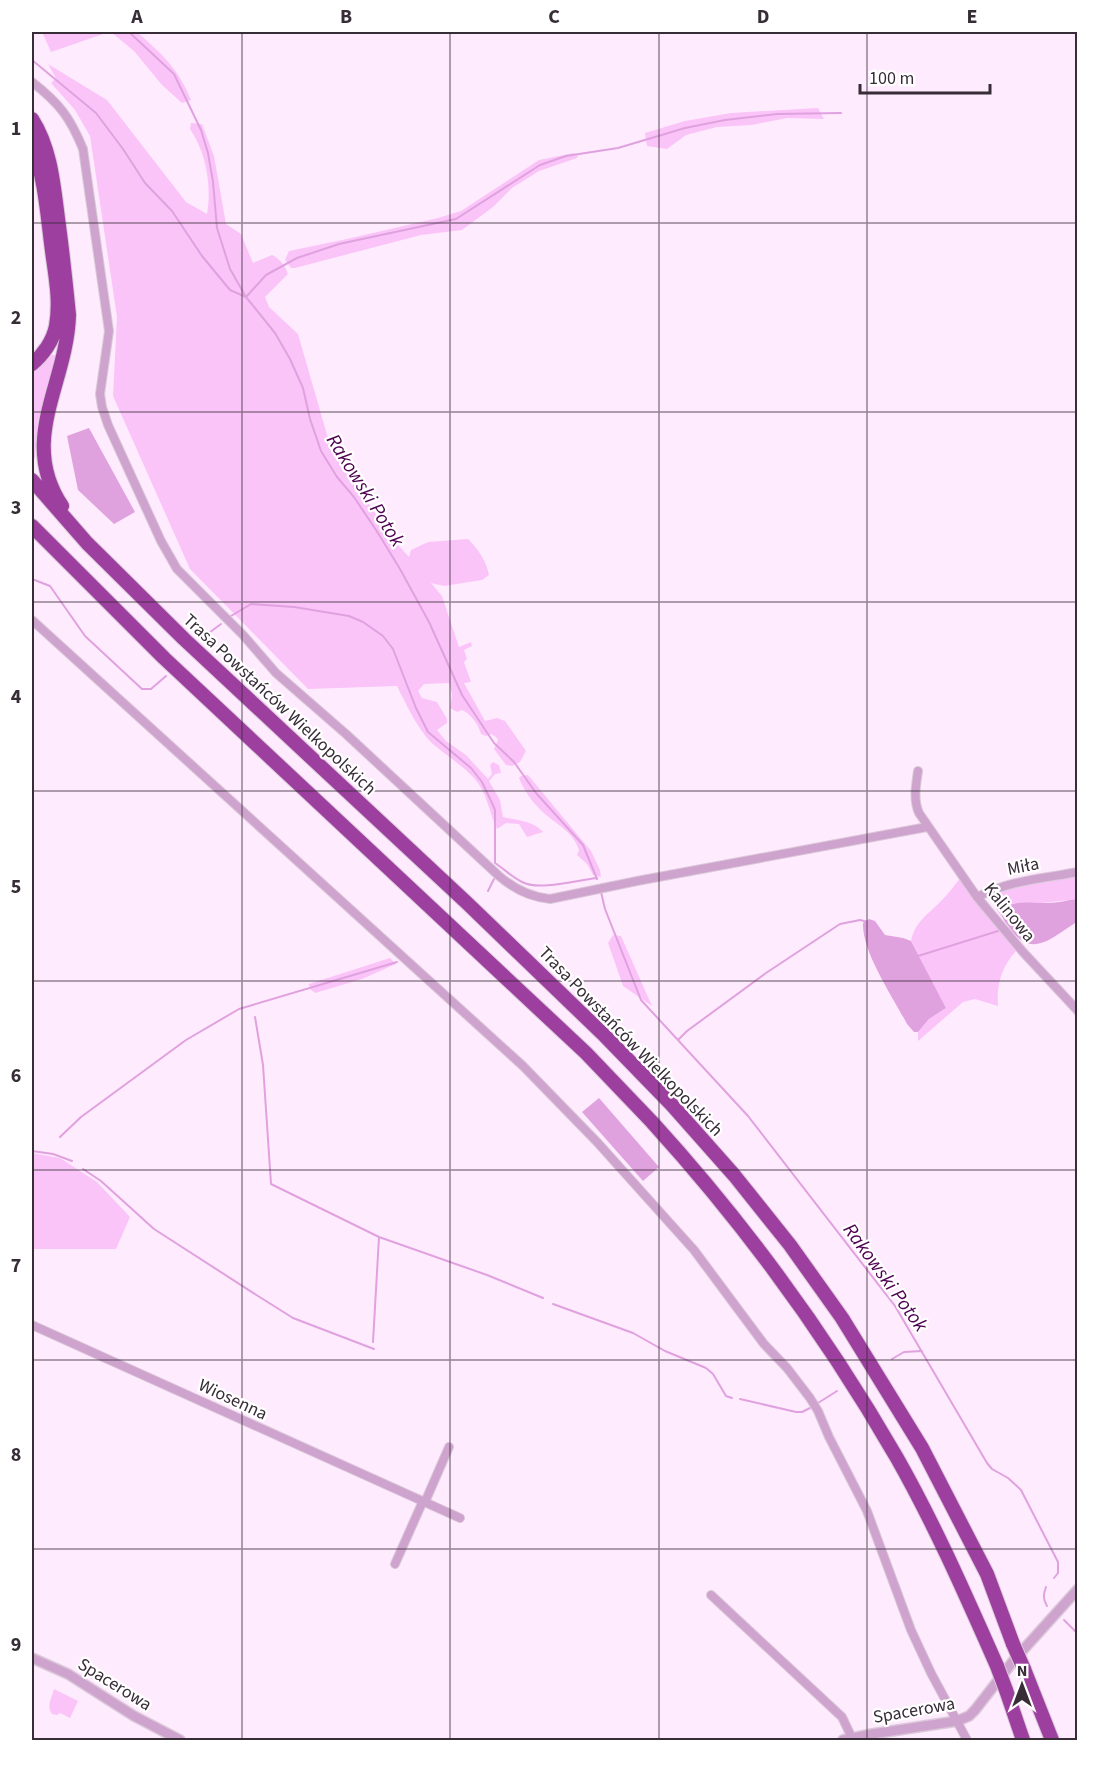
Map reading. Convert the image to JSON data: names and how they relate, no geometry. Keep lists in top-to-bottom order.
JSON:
{
  "streets": {
    "highway": ["Trasa Powstańców Wielkopolskich"],
    "street": [
      "Miła",
      "Kalinowa",
      "Wiosenna",
      "Spacerowa"
    ]
  },
  "crossings": [
    ["Miła", "Kalinowa"]
  ],
  "water": ["Rakowski Potok"],
  "scale_bar": "100 m",
  "north": "top",
  "grid": {
    "columns": [
      "A",
      "B",
      "C",
      "D",
      "E"
    ],
    "rows": [
      "1",
      "2",
      "3",
      "4",
      "5",
      "6",
      "7",
      "8",
      "9"
    ]
  }
}
